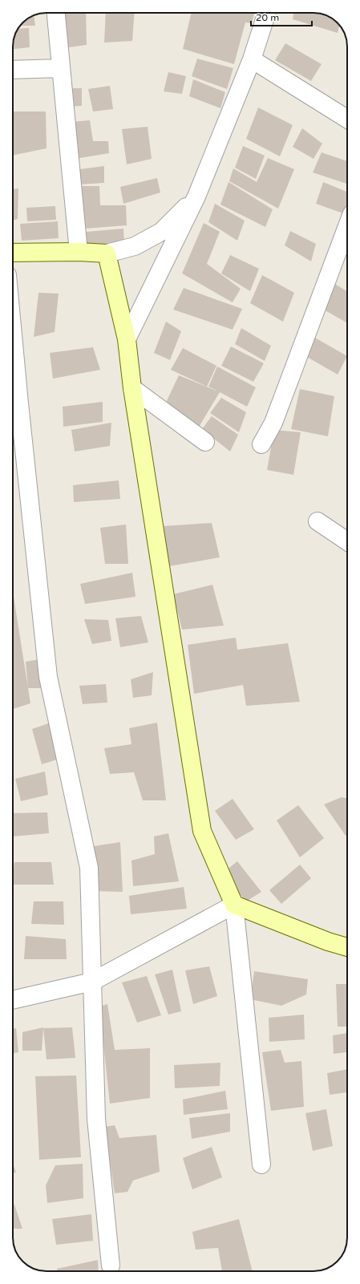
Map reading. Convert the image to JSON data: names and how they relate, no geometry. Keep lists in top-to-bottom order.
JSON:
{
  "scale_bar": "20 m"
}
